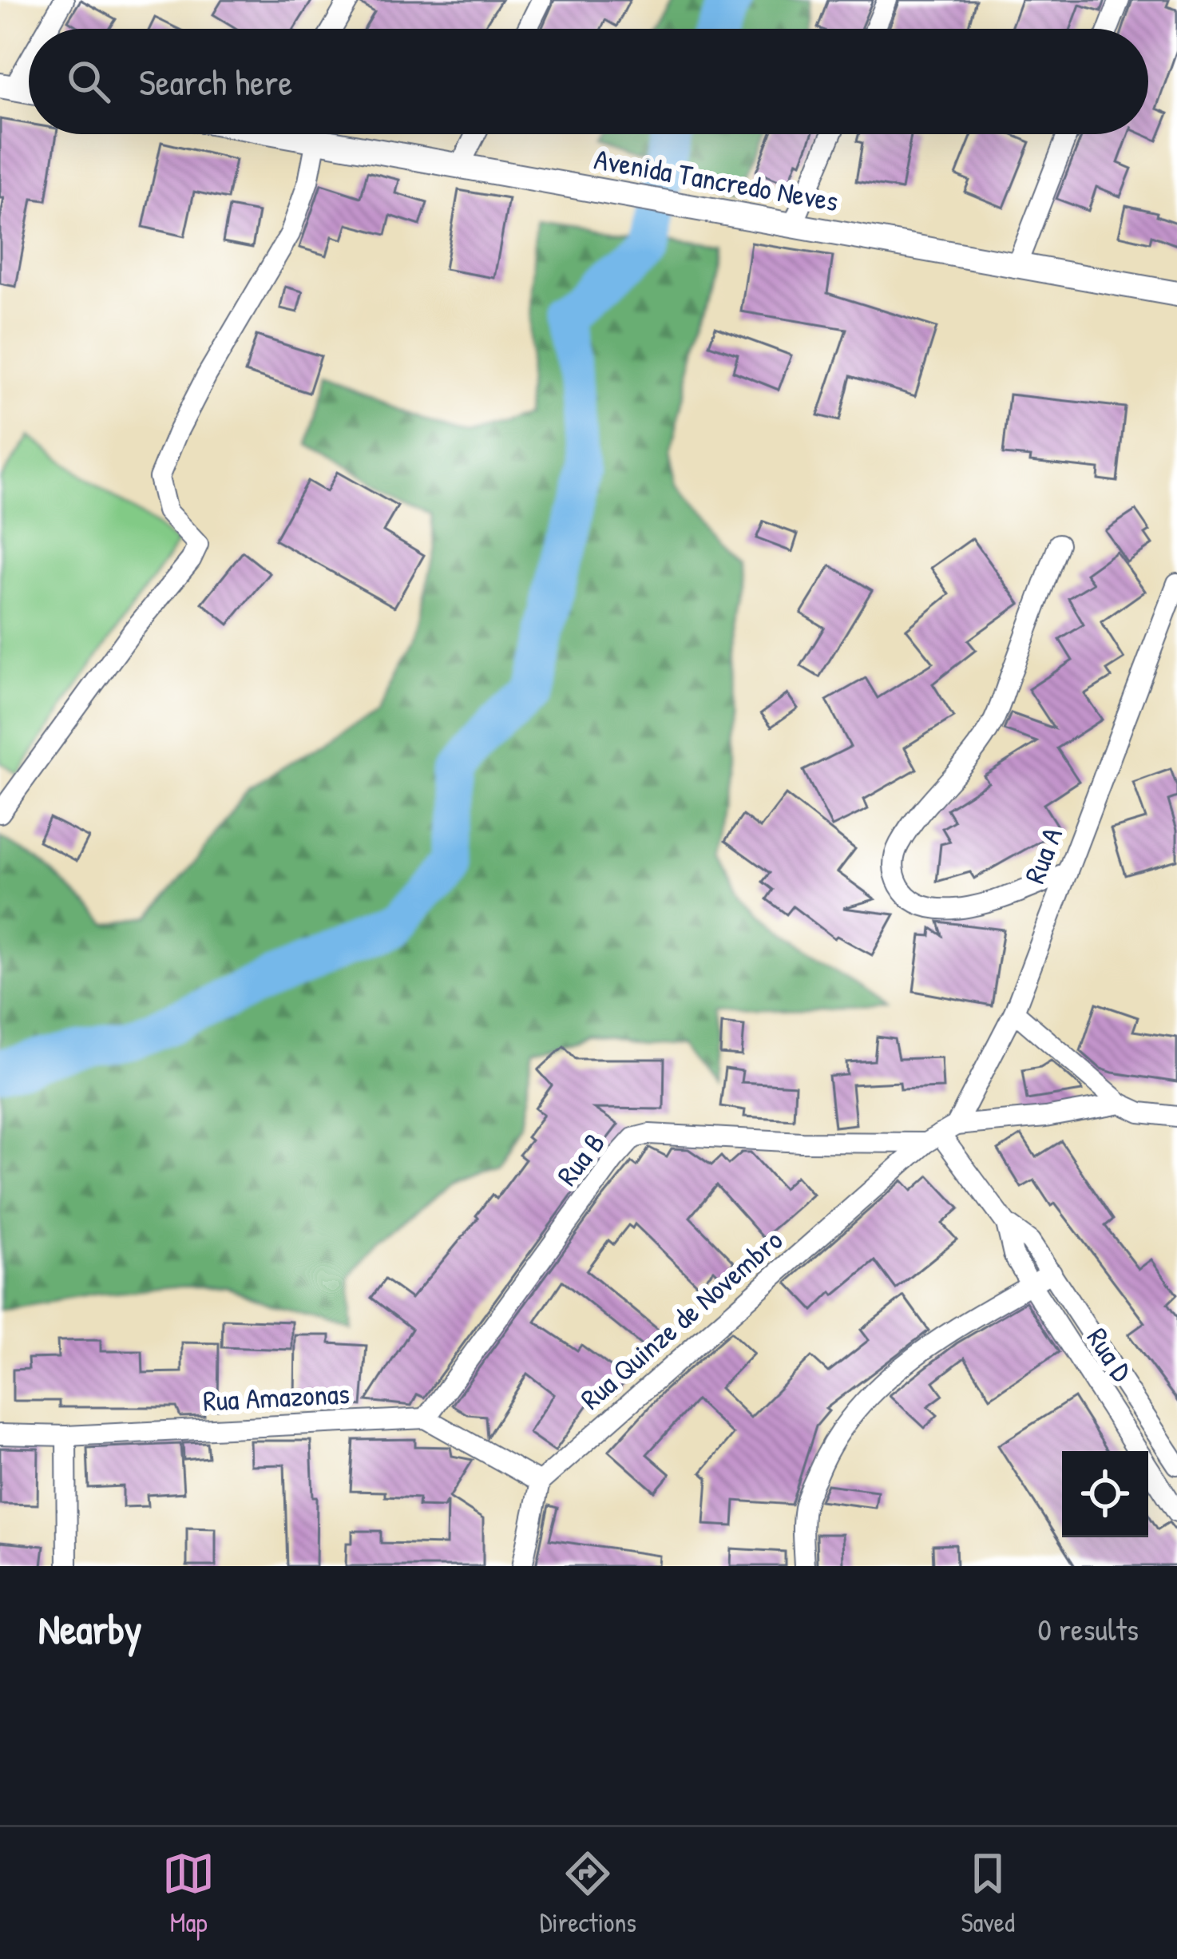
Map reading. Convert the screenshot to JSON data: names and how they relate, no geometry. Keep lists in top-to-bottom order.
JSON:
{
  "streets": {
    "street": [
      "Avenida Tancredo Neves",
      "Rua A",
      "Rua B",
      "Rua Quinze de Novembro",
      "Rua D",
      "Rua Amazonas"
    ]
  },
  "crossings": [
    ["Rua A", "Rua B"],
    ["Rua A", "Rua Quinze de Novembro"],
    ["Rua A", "Rua D"],
    ["Rua B", "Rua Quinze de Novembro"],
    ["Rua B", "Rua D"],
    ["Rua B", "Rua Amazonas"],
    ["Rua Quinze de Novembro", "Rua D"]
  ],
  "page": {
    "search": "Search here",
    "heading": ["Nearby", "0 results"],
    "nav": ["Map", "Directions", "Saved"]
  }
}
